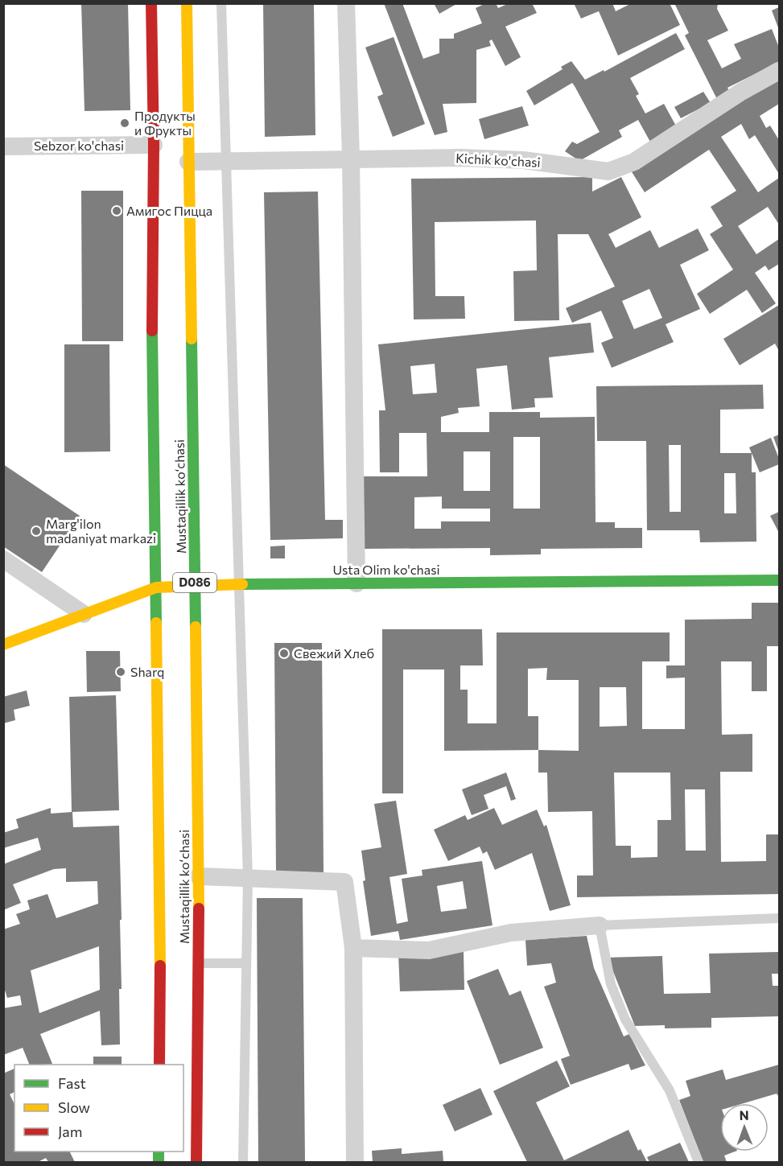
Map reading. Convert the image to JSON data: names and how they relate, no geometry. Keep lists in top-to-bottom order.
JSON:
{
  "streets": {
    "main road": ["Mustaqillik koʻchasi", "Usta Olim ko'chasi", "D086"],
    "street": ["Sebzor ko'chasi", "Kichik ko'chasi"]
  },
  "crossings": [
    ["Sebzor ko'chasi", "Mustaqillik koʻchasi"],
    ["Kichik ko'chasi", "Mustaqillik koʻchasi"],
    ["Mustaqillik koʻchasi", "Usta Olim ko'chasi"]
  ],
  "places": [
    "Продукты и Фрукты",
    "Амигос Пицца",
    "Marg'ilon madaniyat markazi",
    "Свежий Хлеб",
    "Sharq"
  ],
  "legend": ["Fast", "Slow", "Jam"],
  "north": "top"
}
